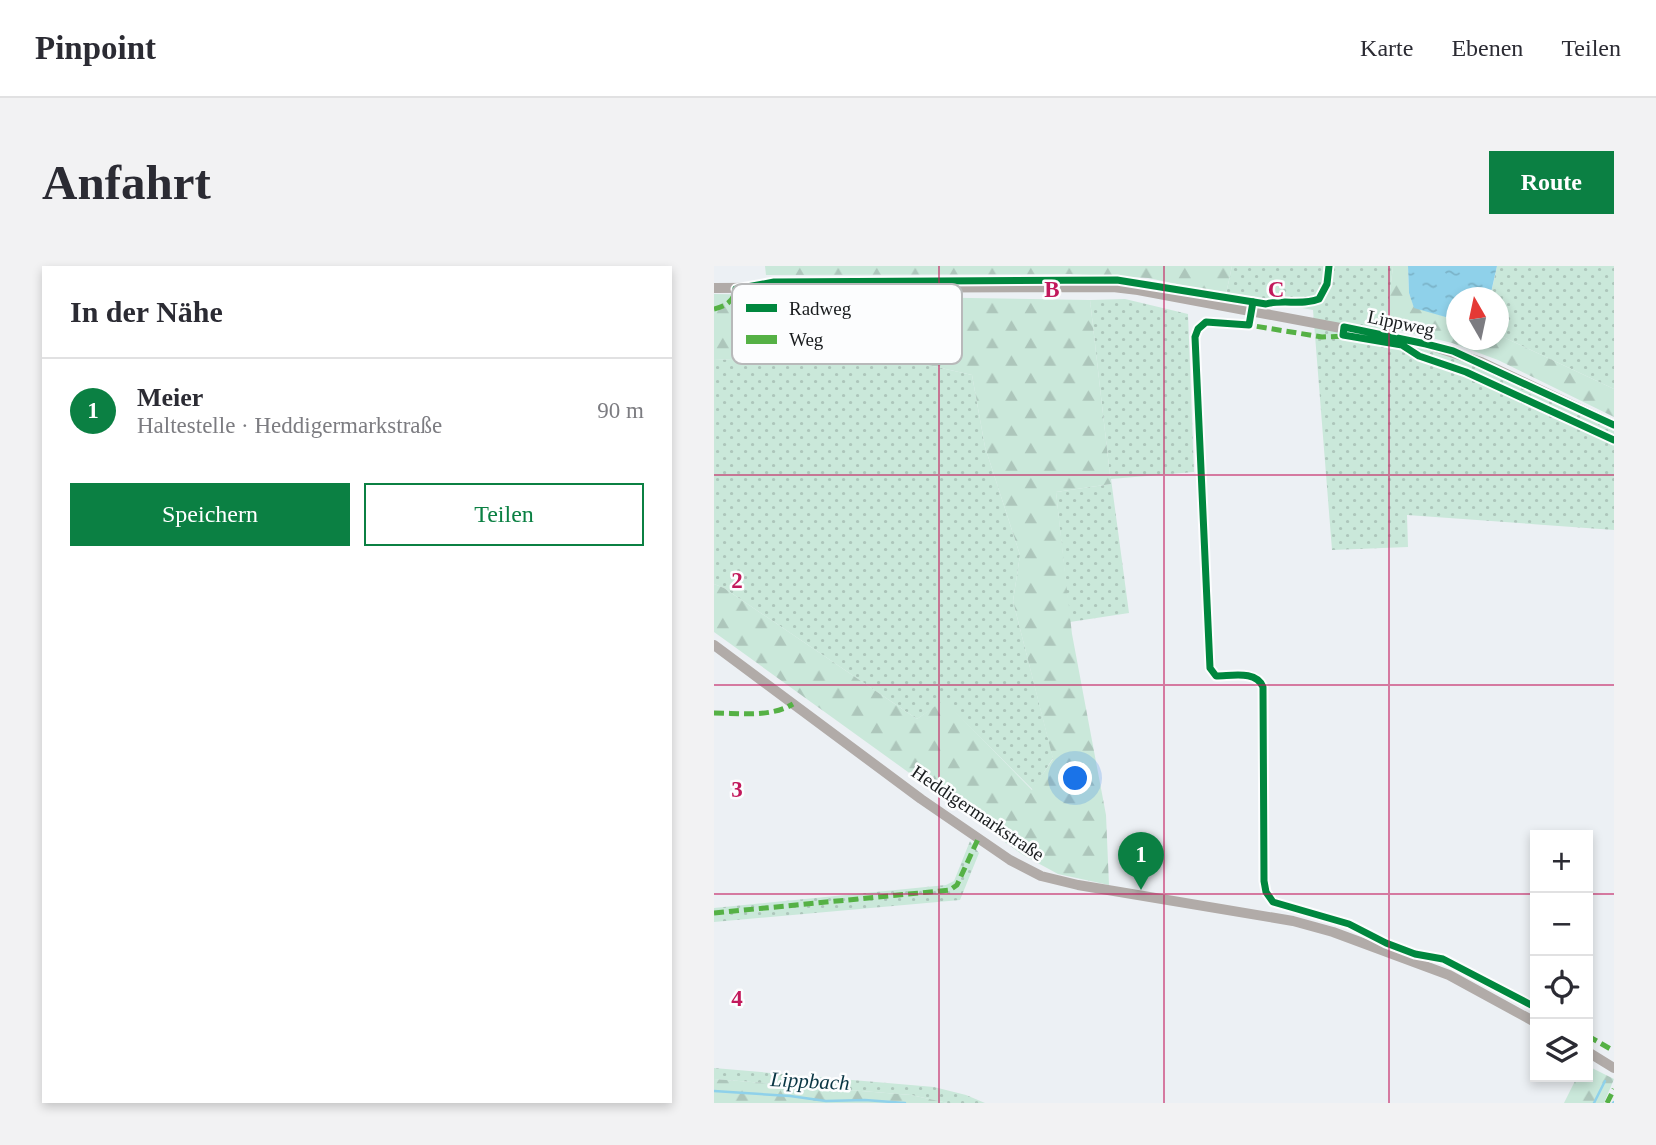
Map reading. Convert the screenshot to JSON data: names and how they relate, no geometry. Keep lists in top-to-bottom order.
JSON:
{
  "streets": {
    "street": ["Lippweg", "Heddigermarkstraße"]
  },
  "water": ["Lippbach"],
  "legend": ["Radweg", "Weg"],
  "north": "top",
  "page": {
    "header": "Pinpoint",
    "nav": ["Karte", "Ebenen", "Teilen"],
    "buttons": [
      "Route",
      ["Speichern", "Teilen"]
    ],
    "title": "Anfahrt",
    "heading": "In der Nähe",
    "list": [
      {
        "mark": "1",
        "name": "Meier",
        "note": "Haltestelle · Heddigermarkstraße",
        "value": "90 m"
      }
    ],
    "map_buttons": ["+", "−"],
    "pins": "1"
  },
  "grid": {
    "columns": ["B", "C"],
    "rows": ["2", "3", "4"]
  }
}
